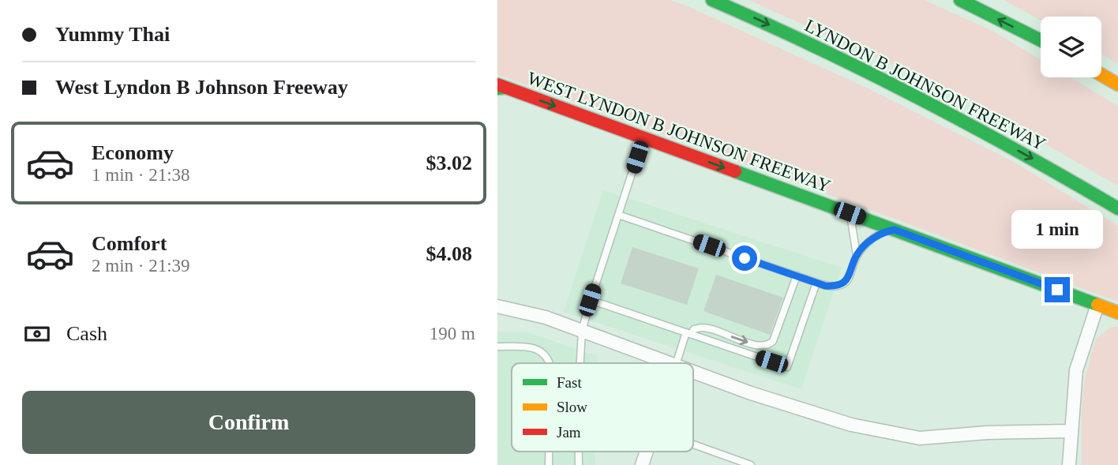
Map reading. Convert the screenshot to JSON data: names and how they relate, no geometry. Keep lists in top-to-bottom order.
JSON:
{
  "streets": {
    "main road": ["LYNDON B JOHNSON FREEWAY", "WEST LYNDON B JOHNSON FREEWAY"]
  },
  "one_way": ["LYNDON B JOHNSON FREEWAY", "WEST LYNDON B JOHNSON FREEWAY"],
  "legend": ["Fast", "Slow", "Jam"],
  "page": {
    "banner": ["Yummy Thai", "West Lyndon B Johnson Freeway"],
    "list": [
      {
        "name": "Economy",
        "note": "1 min · 21:38",
        "value": "$3.02"
      },
      {
        "name": "Comfort",
        "note": "2 min · 21:39",
        "value": "$4.08"
      }
    ],
    "bubble": "1 min",
    "pay": ["Cash", "190 m"],
    "buttons": "Confirm"
  }
}
